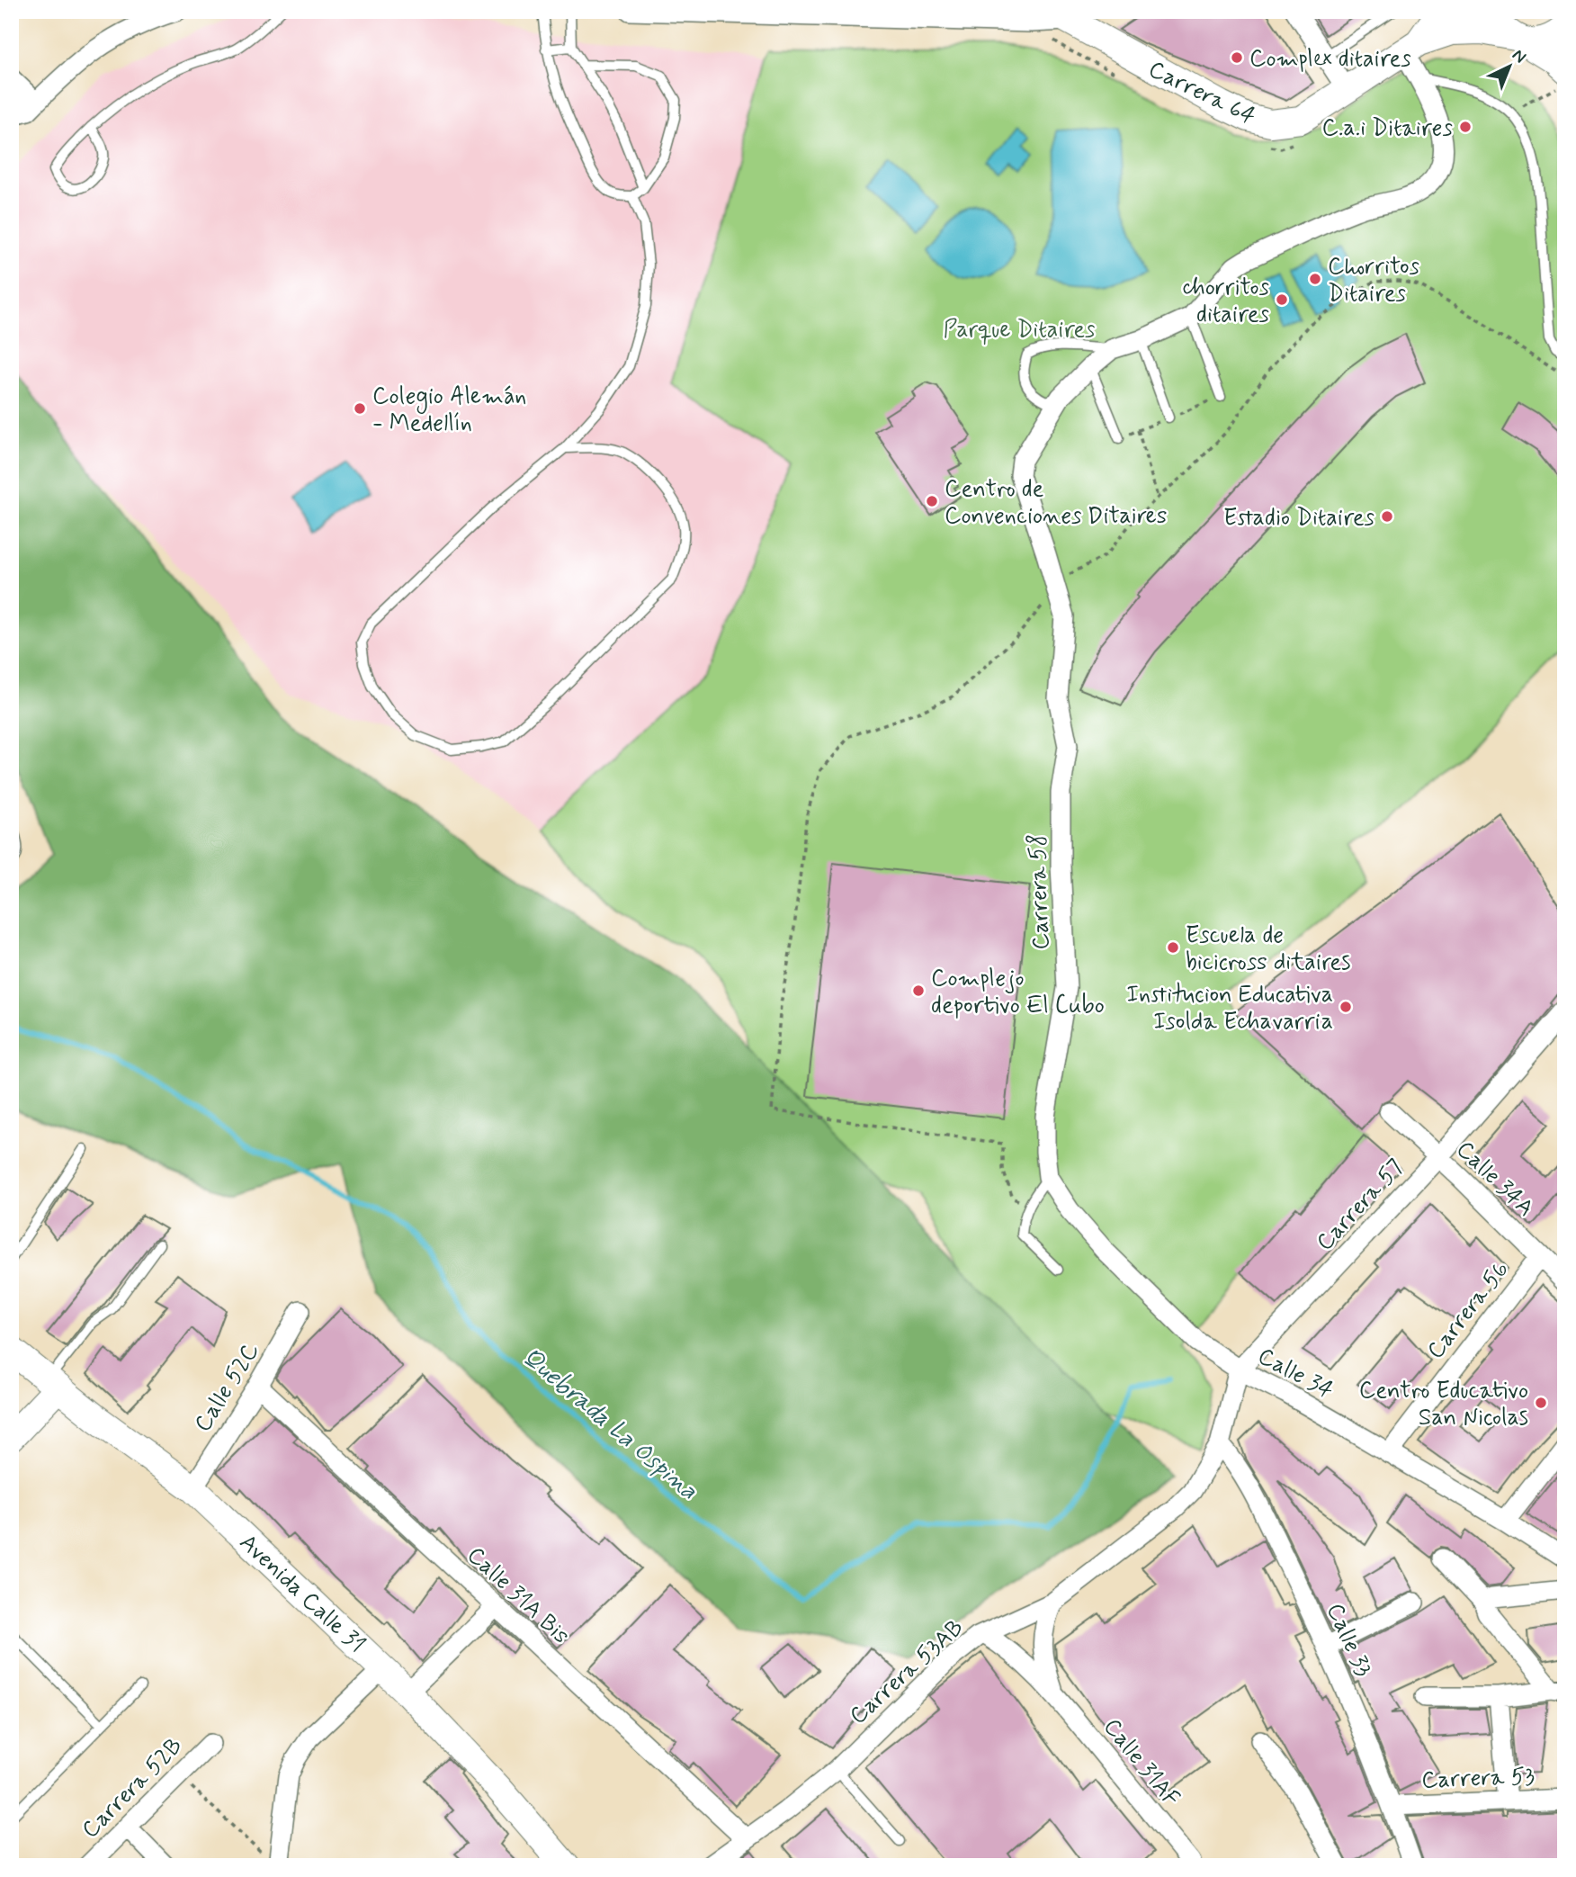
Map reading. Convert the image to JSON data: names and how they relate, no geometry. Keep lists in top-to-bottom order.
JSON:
{
  "streets": {
    "street": [
      "Carrera 64",
      "Carrera 58",
      "Calle 34A",
      "Carrera 57",
      "Carrera 56",
      "Calle 34",
      "Calle 52C",
      "Avenida Calle 31",
      "Calle 31A Bis",
      "Calle 33",
      "Carrera 53AB",
      "Calle 31AF",
      "Carrera 53",
      "Carrera 52B"
    ]
  },
  "crossings": [
    ["Carrera 58", "Calle 34"],
    ["Calle 34A", "Carrera 57"],
    ["Calle 34A", "Carrera 56"],
    ["Carrera 57", "Calle 34"],
    ["Carrera 57", "Calle 33"],
    ["Carrera 57", "Carrera 53AB"],
    ["Carrera 56", "Calle 34"],
    ["Calle 52C", "Avenida Calle 31"],
    ["Calle 52C", "Calle 31A Bis"],
    ["Calle 31A Bis", "Carrera 53AB"],
    ["Calle 33", "Carrera 53AB"],
    ["Calle 33", "Carrera 53"],
    ["Carrera 53AB", "Calle 31AF"]
  ],
  "water": ["Quebrada La Ospina"],
  "parks": ["Parque Ditaires"],
  "places": [
    "Complex ditaires",
    "C.a.i Ditaires",
    "Chorritos Ditaires",
    "chorritos ditaires",
    "Colegio Alemán - Medellín",
    "Centro de Convenciones Ditaires",
    "Estadio Ditaires",
    "Escuela de bicicross ditaires",
    "Complejo deportivo El Cubo",
    "Institucion Educativa Isolda Echavarria",
    "Centro Educativo San Nicolas"
  ],
  "north": "top right"
}
